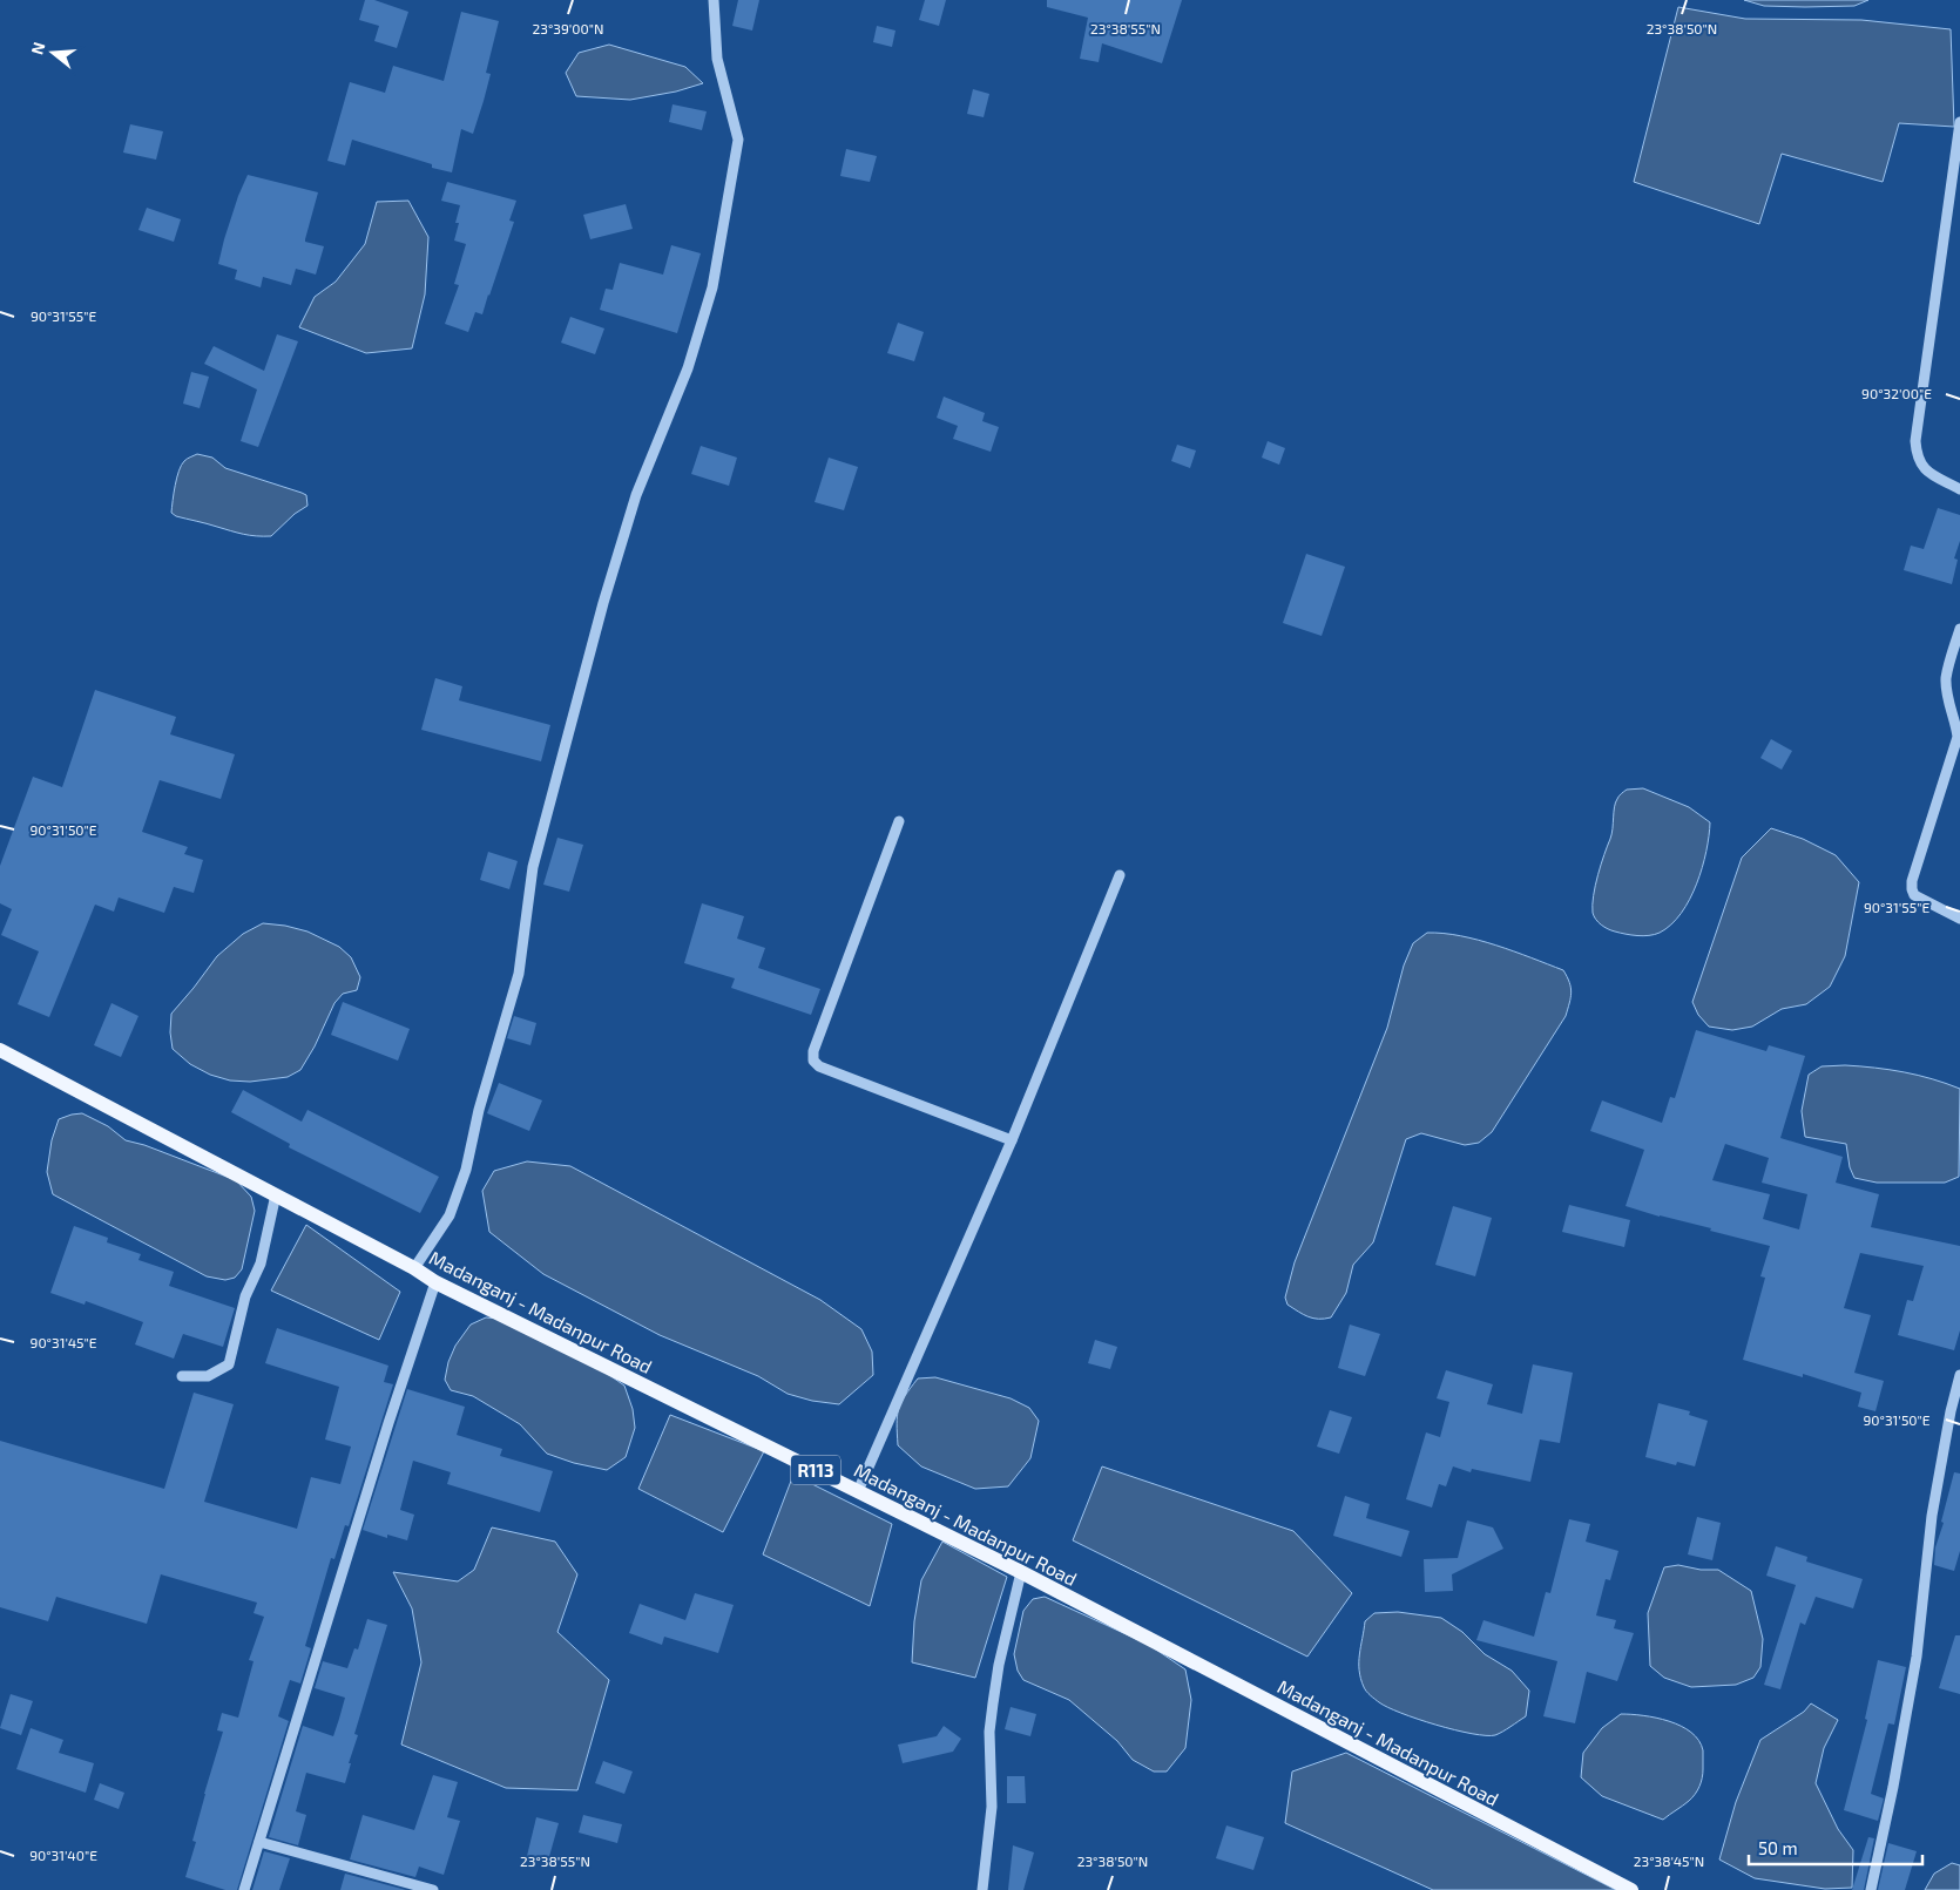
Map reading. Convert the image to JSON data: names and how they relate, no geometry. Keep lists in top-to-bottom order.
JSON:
{
  "streets": {
    "main road": ["Madanganj - Madanpur Road", "R113"]
  },
  "scale_bar": "50 m",
  "north": "left",
  "coordinates": [
    "23°39'00\"N",
    "23°38'55\"N",
    "23°38'50\"N",
    "90°31'55\"E",
    "90°32'00\"E",
    "90°31'50\"E",
    "90°31'45\"E",
    "90°31'40\"E",
    "23°38'45\"N"
  ]
}
